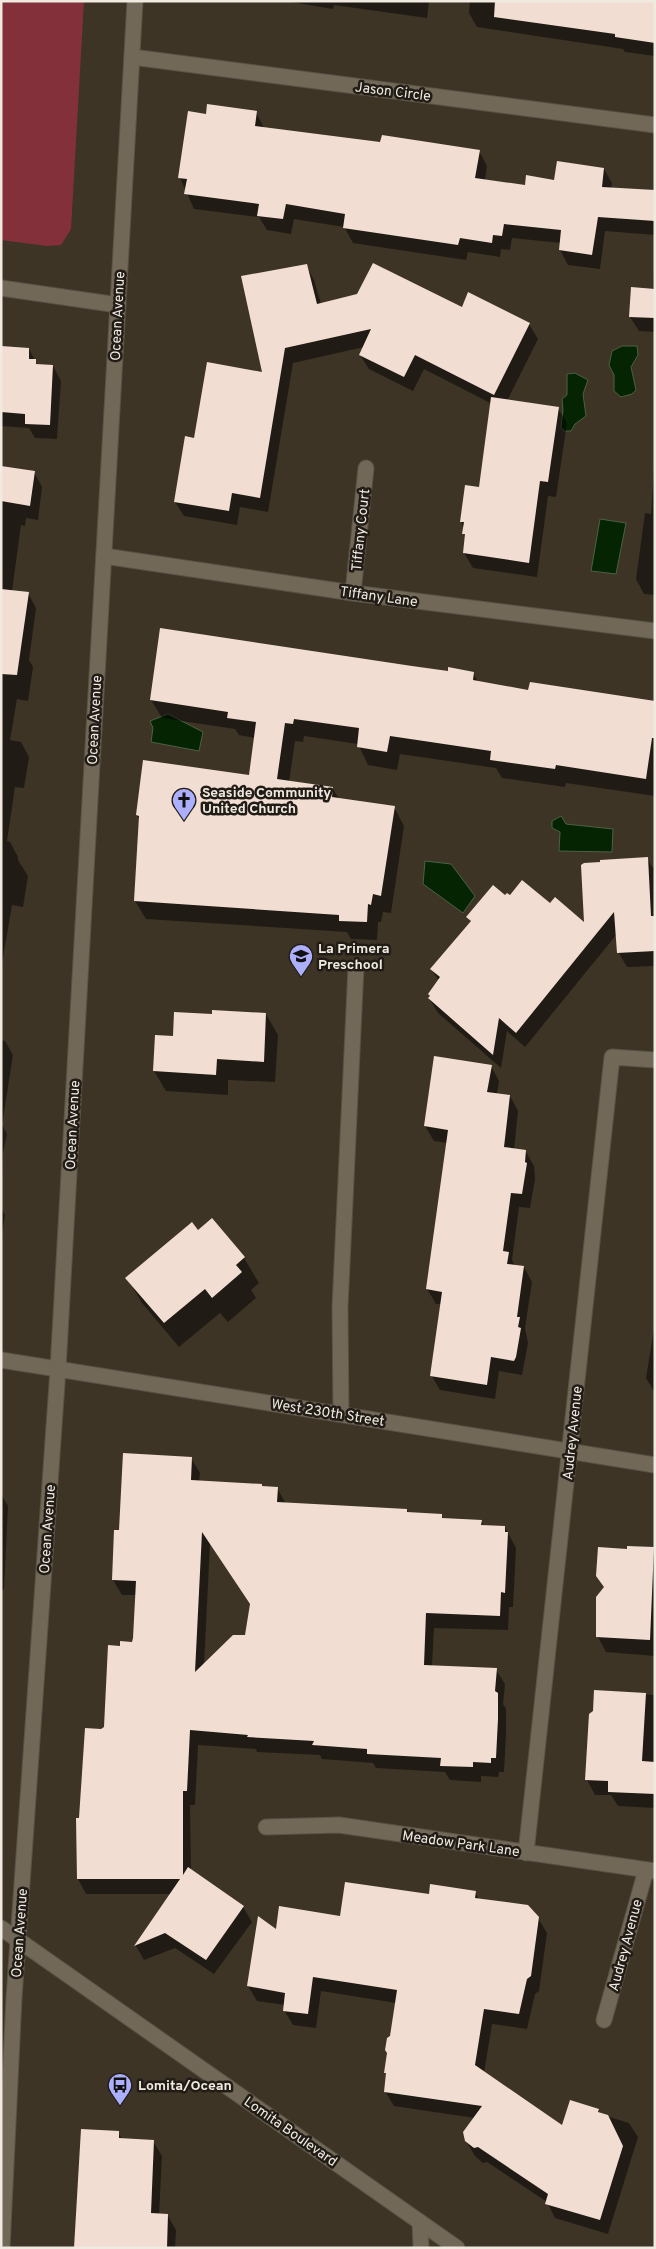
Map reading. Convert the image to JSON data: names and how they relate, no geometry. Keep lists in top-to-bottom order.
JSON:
{
  "streets": {
    "street": [
      "Jason Circle",
      "Ocean Avenue",
      "Tiffany Court",
      "Tiffany Lane",
      "West 230th Street",
      "Audrey Avenue",
      "Meadow Park Lane",
      "Lomita Boulevard"
    ]
  },
  "crossings": [
    ["Jason Circle", "Ocean Avenue"],
    ["Ocean Avenue", "Tiffany Lane"],
    ["Ocean Avenue", "West 230th Street"],
    ["Ocean Avenue", "Lomita Boulevard"],
    ["Tiffany Court", "Tiffany Lane"],
    ["West 230th Street", "Audrey Avenue"],
    ["Audrey Avenue", "Meadow Park Lane"]
  ],
  "places": {
    "church": ["Seaside Community United Church"],
    "school or university": ["La Primera Preschool"],
    "bus stop": ["Lomita/Ocean"]
  }
}
